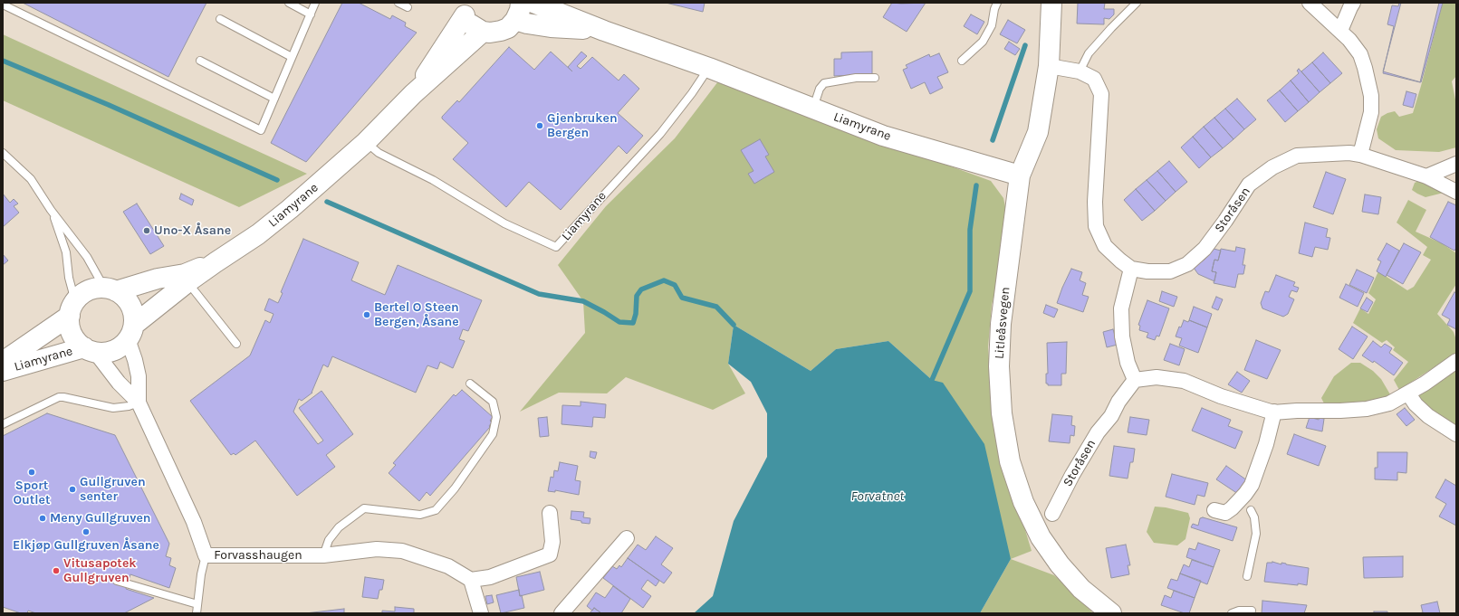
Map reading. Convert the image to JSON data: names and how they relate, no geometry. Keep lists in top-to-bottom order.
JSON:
{
  "streets": {
    "street": [
      "Liamyrane",
      "Storåsen",
      "Litleåsvegen",
      "Forvasshaugen"
    ]
  },
  "crossings": [
    ["Liamyrane", "Litleåsvegen"],
    ["Liamyrane", "Forvasshaugen"]
  ],
  "water": ["Forvatnet"],
  "places": [
    "Gjenbruken Bergen",
    "Uno-X Åsane",
    "Bertel O Steen Bergen, Åsane",
    "Sport Outlet",
    "Gullgruven senter",
    "Meny Gullgruven",
    "Elkjøp Gullgruven Åsane",
    "Vitusapotek Gullgruven"
  ]
}
